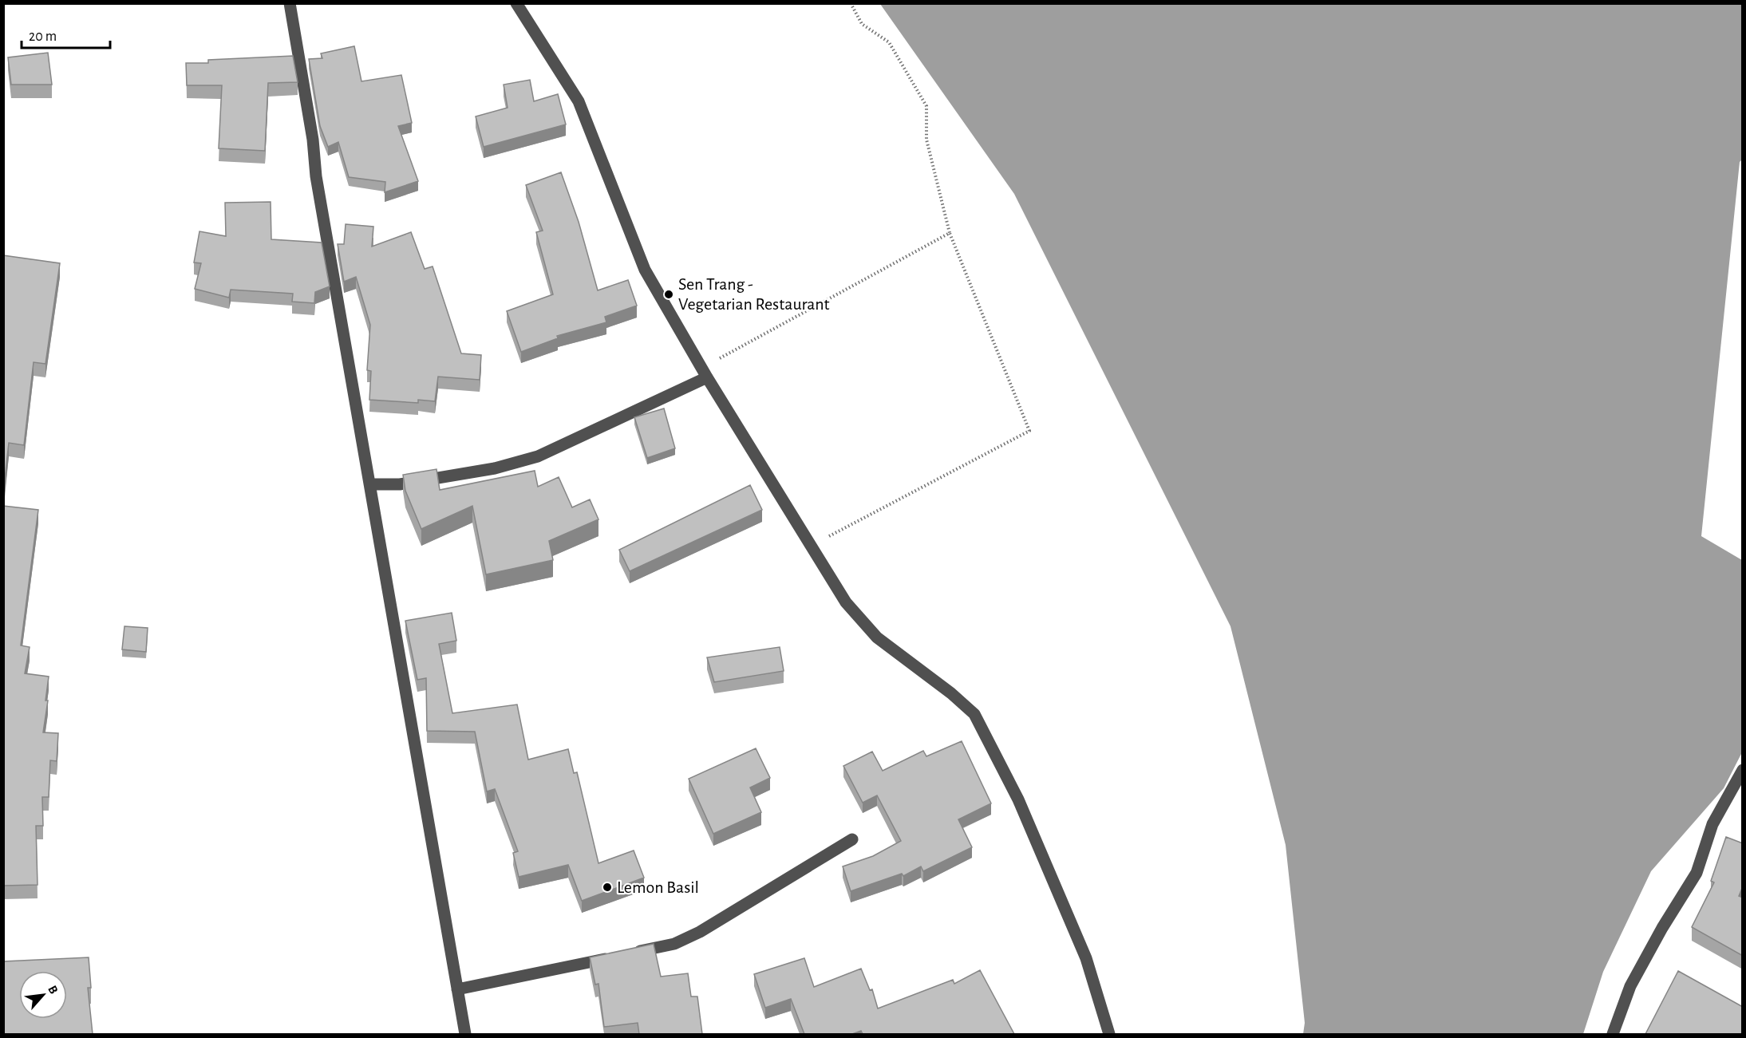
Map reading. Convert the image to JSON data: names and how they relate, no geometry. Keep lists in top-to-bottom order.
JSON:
{
  "places": ["Sen Trang - Vegetarian Restaurant", "Lemon Basil"],
  "scale_bar": "20 m",
  "north": "top right"
}
